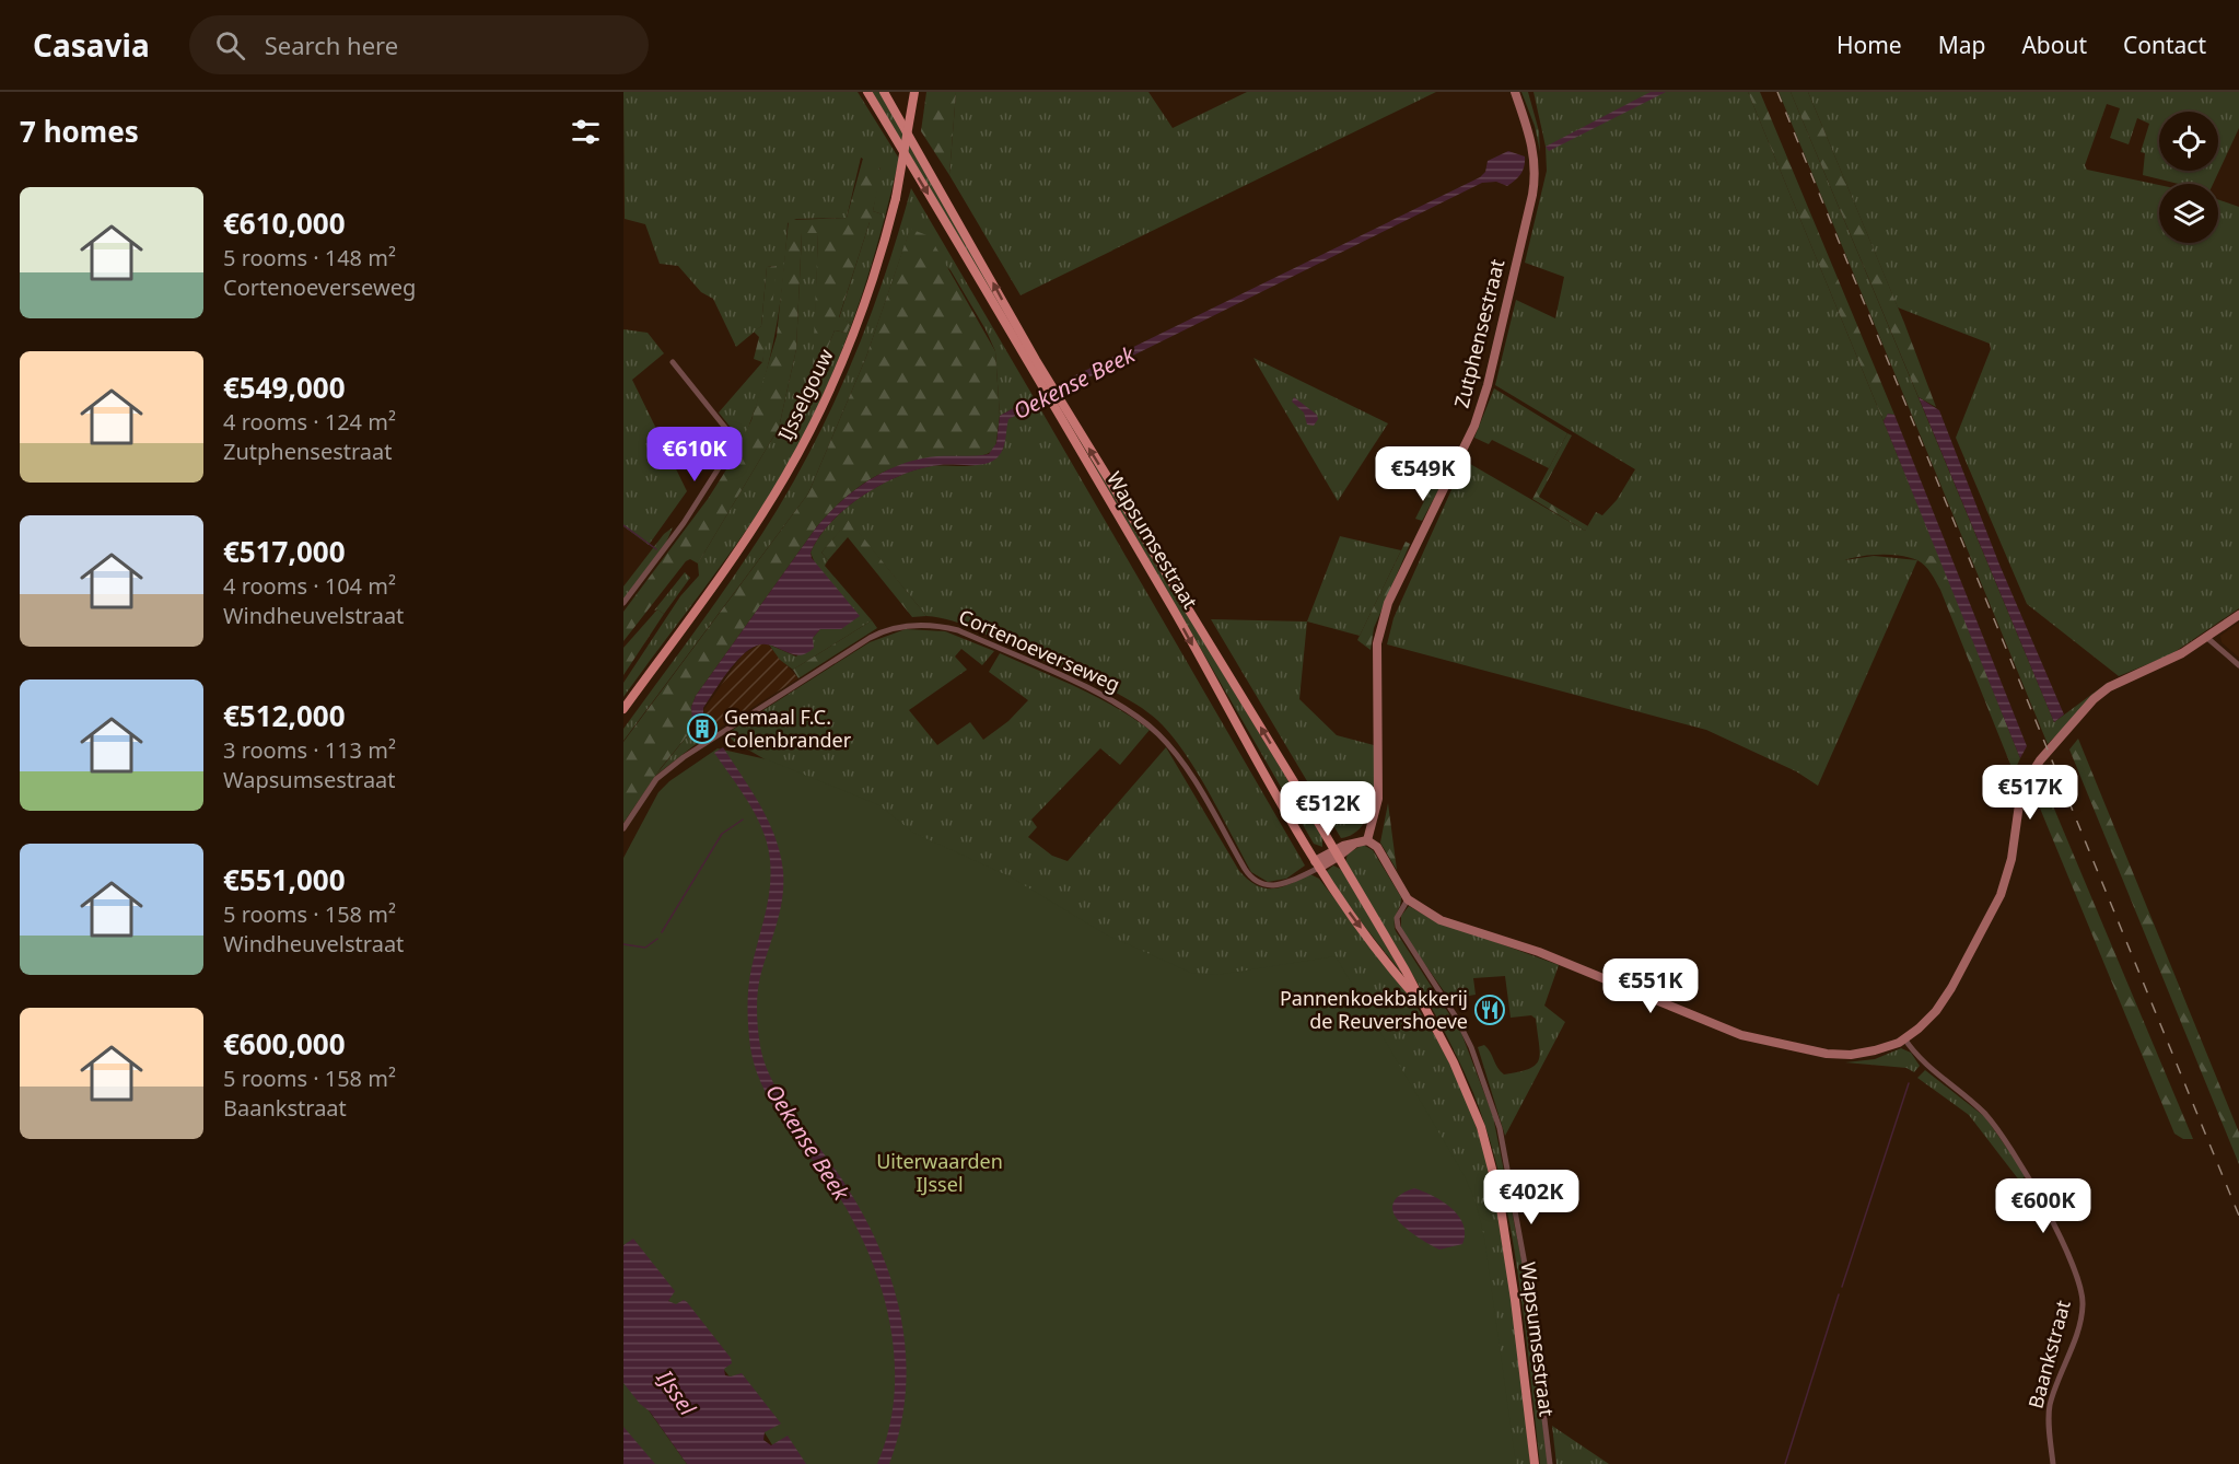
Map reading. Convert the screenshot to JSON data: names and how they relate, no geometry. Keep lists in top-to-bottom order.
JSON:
{
  "streets": {
    "main road": ["IJsselgouw", "Wapsumsestraat"],
    "street": ["Zutphensestraat", "Cortenoeverseweg", "Baankstraat"]
  },
  "crossings": [
    ["Zutphensestraat", "Cortenoeverseweg"],
    ["Wapsumsestraat", "Cortenoeverseweg"]
  ],
  "water": ["Oekense Beek", "IJssel"],
  "parks": ["Uiterwaarden IJssel"],
  "places": {
    "building": ["Gemaal F.C. Colenbrander"],
    "restaurant": ["Pannenkoekbakkerij de Reuvershoeve"]
  },
  "page": {
    "header": "Casavia",
    "search": "Search here",
    "nav": [
      "Home",
      "Map",
      "About",
      "Contact"
    ],
    "heading": "7 homes",
    "list": [
      {
        "name": "€610,000",
        "note": "5 rooms · 148 m² · Cortenoeverseweg"
      },
      {
        "name": "€549,000",
        "note": "4 rooms · 124 m² · Zutphensestraat"
      },
      {
        "name": "€517,000",
        "note": "4 rooms · 104 m² · Windheuvelstraat"
      },
      {
        "name": "€512,000",
        "note": "3 rooms · 113 m² · Wapsumsestraat"
      },
      {
        "name": "€551,000",
        "note": "5 rooms · 158 m² · Windheuvelstraat"
      },
      {
        "name": "€600,000",
        "note": "5 rooms · 158 m² · Baankstraat"
      }
    ],
    "price": [
      "€610K",
      "€549K",
      "€517K",
      "€512K",
      "€551K",
      "€402K",
      "€600K"
    ]
  }
}
